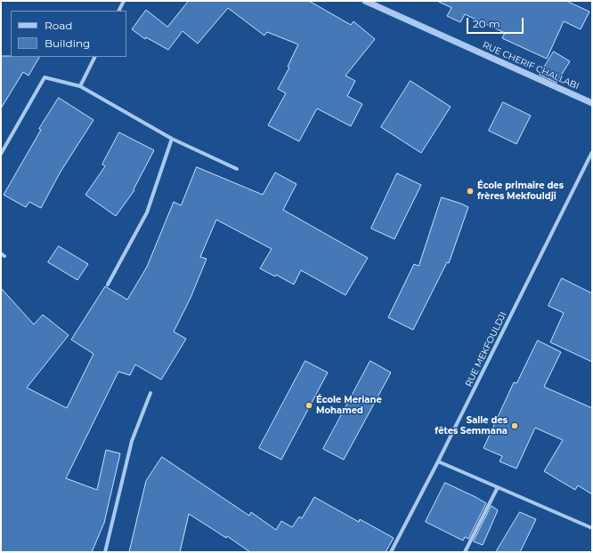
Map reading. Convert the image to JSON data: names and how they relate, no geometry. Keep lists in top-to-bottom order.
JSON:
{
  "streets": {
    "street": ["RUE CHERIF CHALLABI", "RUE MEKFOULDJI"]
  },
  "places": ["École primaire des frères Mekfouldji", "École Meriane Mohamed", "Salle des fêtes Semmana"],
  "legend": ["Road", "Building"],
  "scale_bar": "20 m"
}
